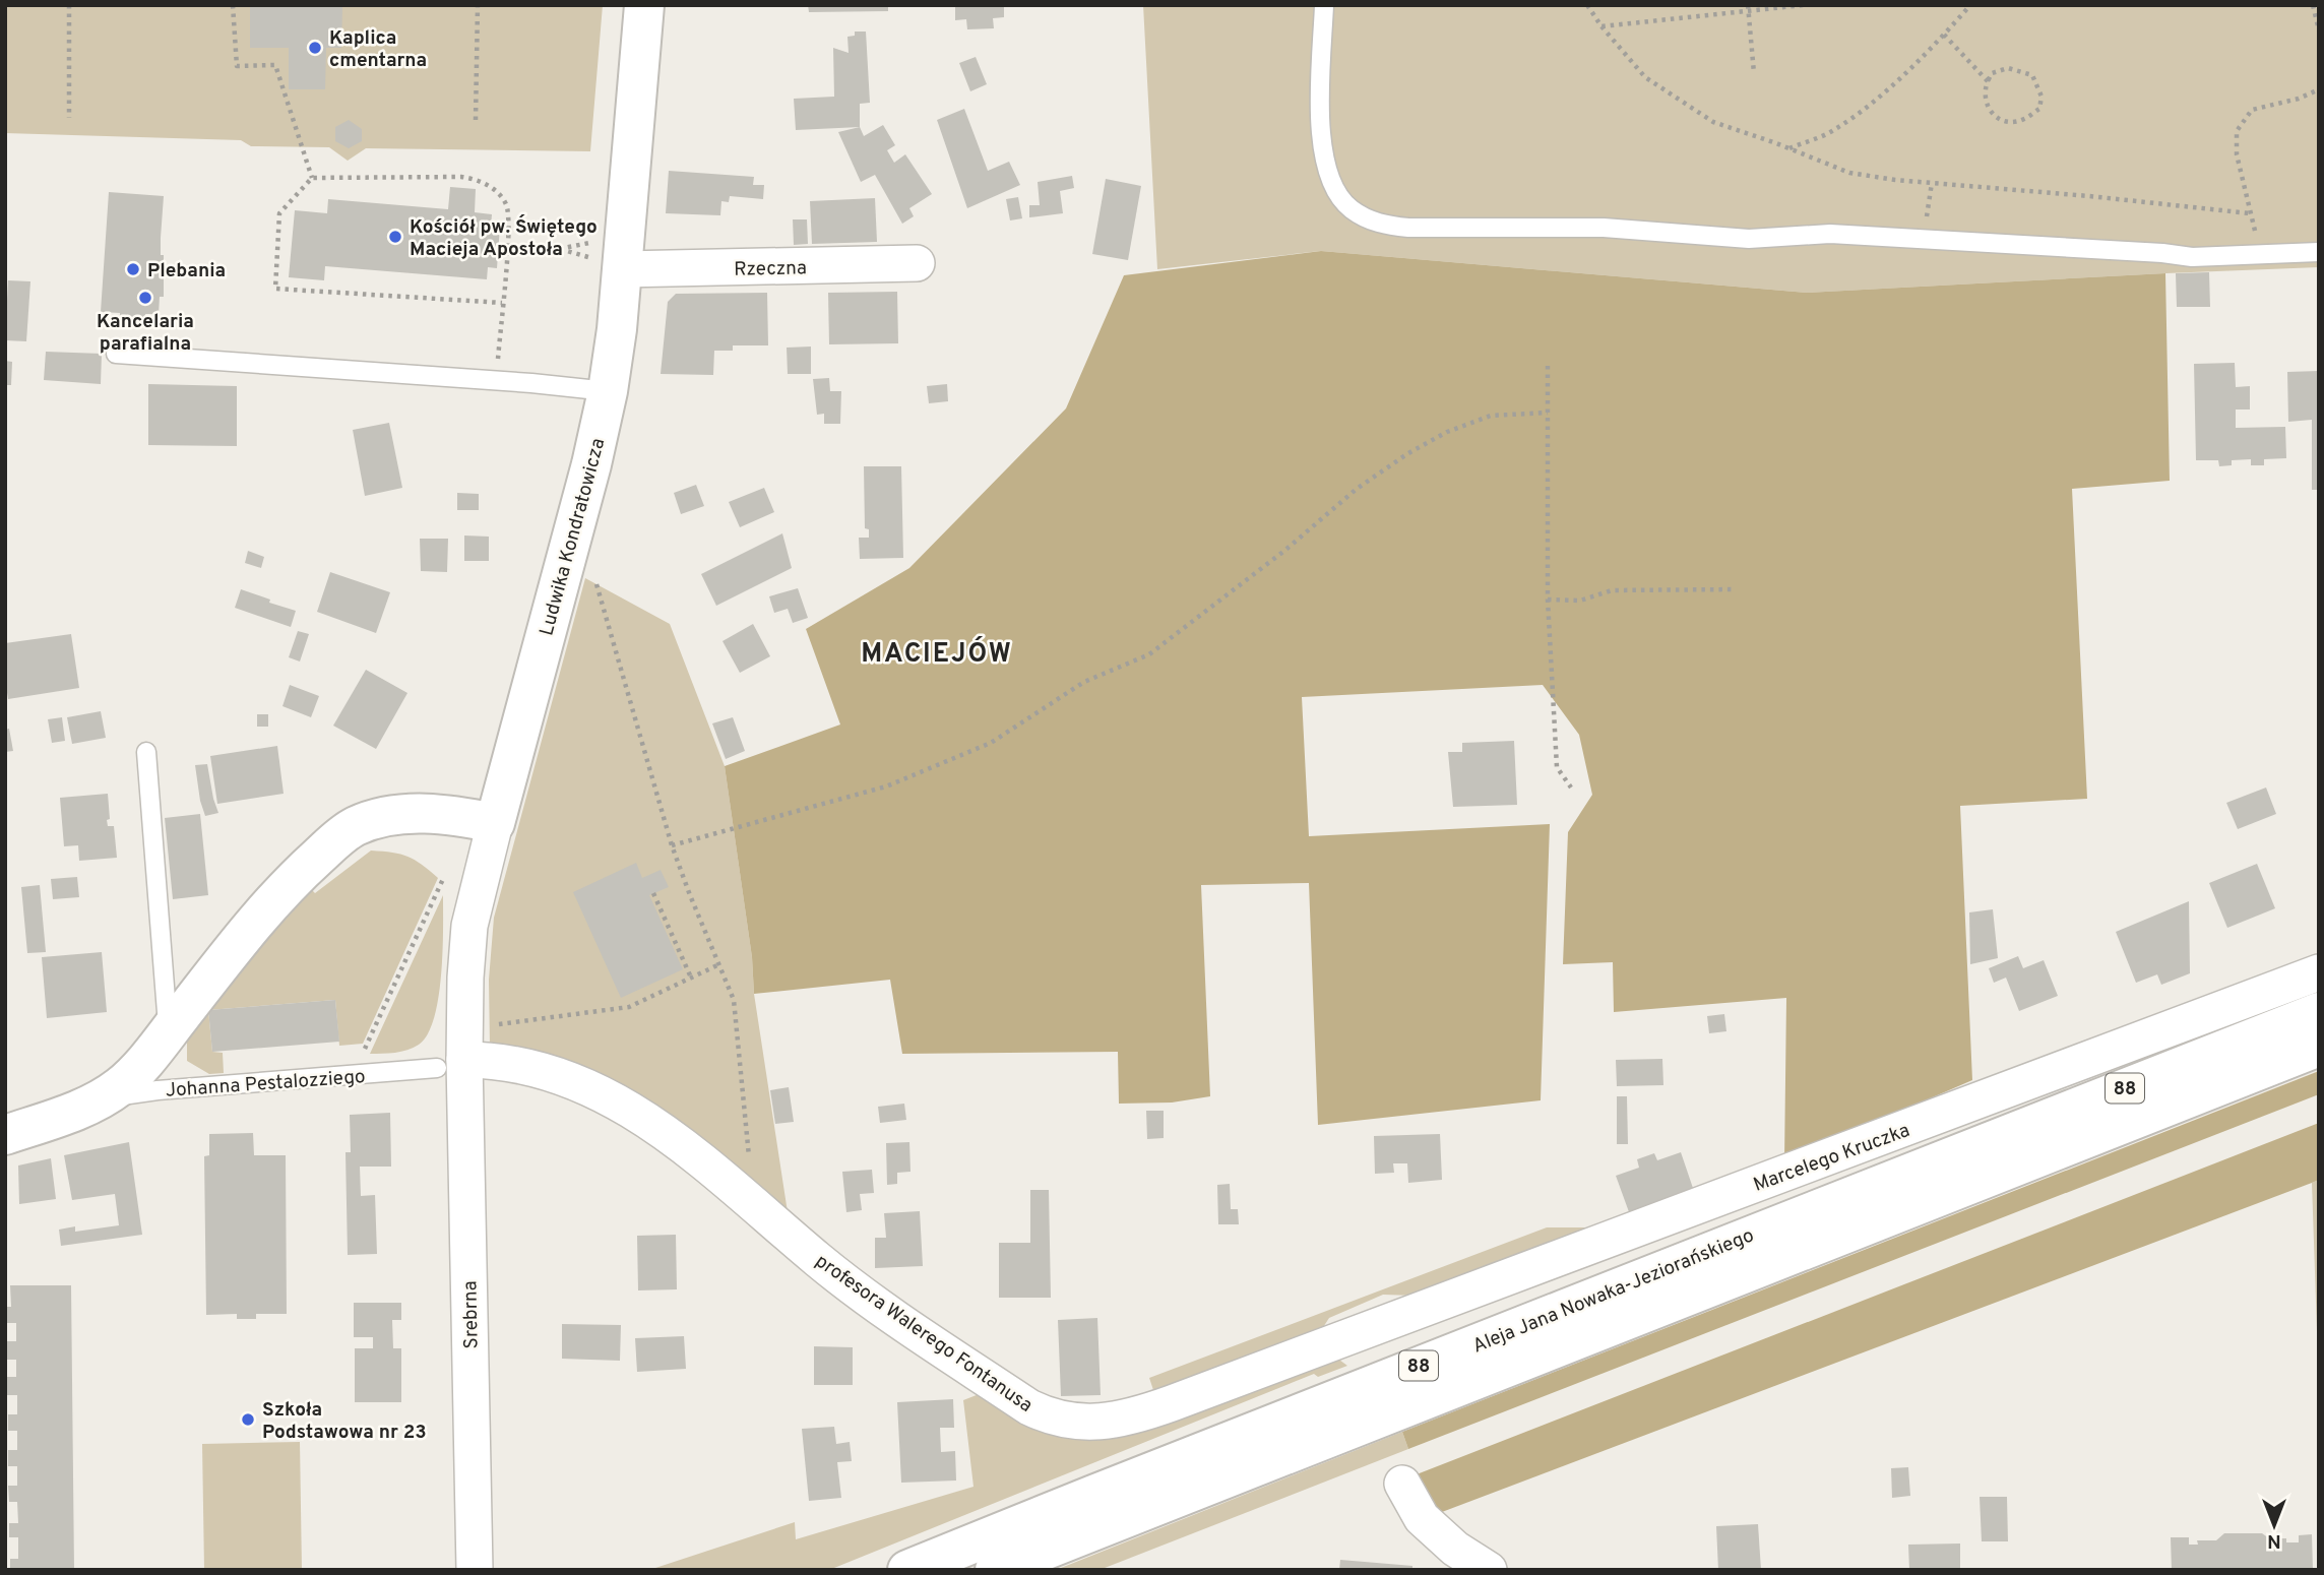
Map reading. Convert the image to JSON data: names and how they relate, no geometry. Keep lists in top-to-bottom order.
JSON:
{
  "streets": {
    "main road": [
      "Ludwika Kondratowicza",
      "Johanna Pestalozziego",
      "88",
      "Aleja Jana Nowaka-Jeziorańskiego"
    ],
    "street": [
      "Rzeczna",
      "Marcelego Kruczka",
      "Srebrna",
      "profesora Walerego Fontanusa"
    ]
  },
  "crossings": [
    ["Rzeczna", "Ludwika Kondratowicza"],
    ["Ludwika Kondratowicza", "Johanna Pestalozziego"],
    ["Ludwika Kondratowicza", "Srebrna"],
    ["Ludwika Kondratowicza", "profesora Walerego Fontanusa"],
    ["Johanna Pestalozziego", "Srebrna"],
    ["Johanna Pestalozziego", "profesora Walerego Fontanusa"],
    ["Marcelego Kruczka", "profesora Walerego Fontanusa"],
    ["Srebrna", "profesora Walerego Fontanusa"]
  ],
  "districts": ["MACIEJÓW"],
  "places": [
    "Kaplica cmentarna",
    "Kościół pw. Świętego Macieja Apostoła",
    "Plebania",
    "Kancelaria parafialna",
    "Szkoła Podstawowa nr 23"
  ],
  "north": "bottom"
}
